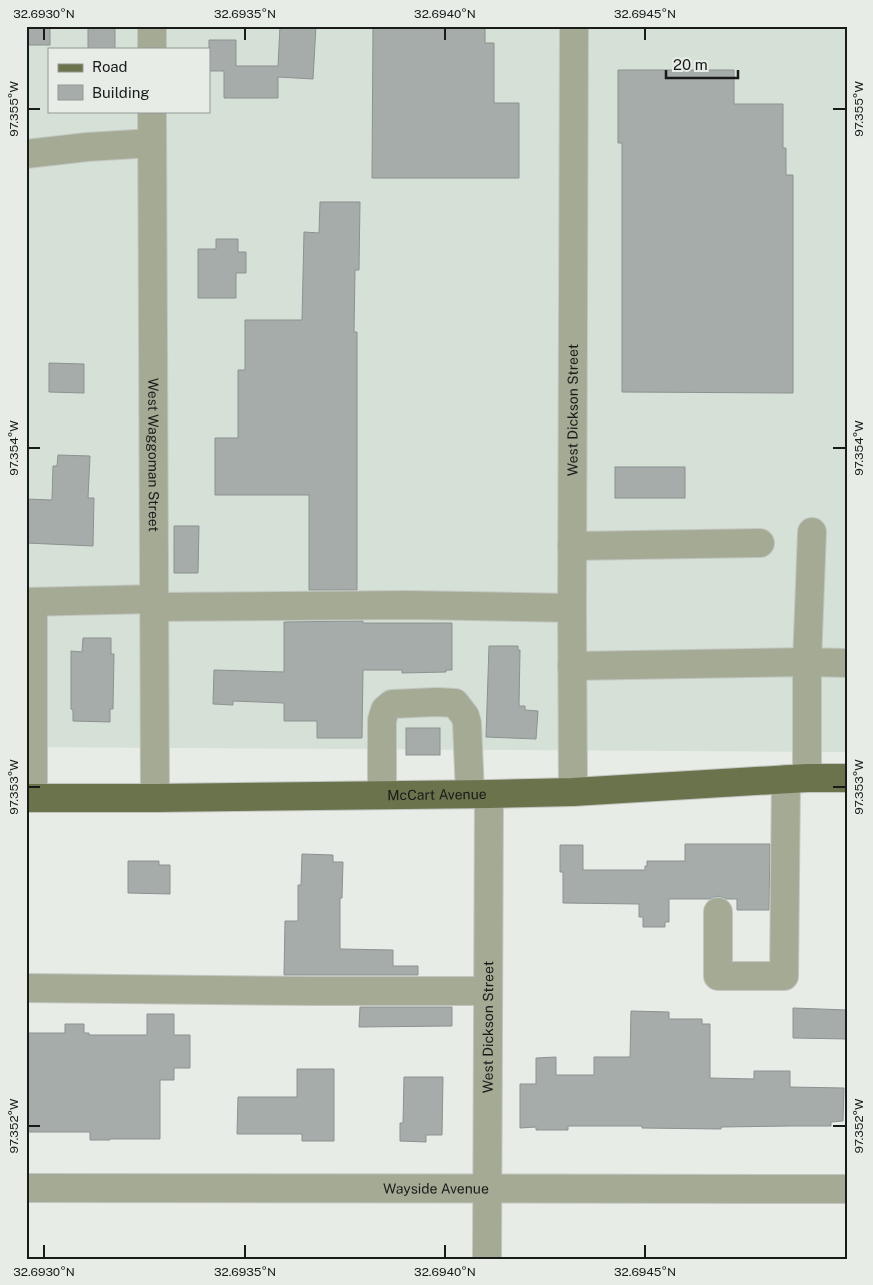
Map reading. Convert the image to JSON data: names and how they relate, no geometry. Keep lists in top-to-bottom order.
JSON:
{
  "streets": {
    "main road": ["McCart Avenue"],
    "street": ["West Dickson Street", "West Waggoman Street", "Wayside Avenue"]
  },
  "crossings": [
    ["West Dickson Street", "McCart Avenue"],
    ["West Dickson Street", "Wayside Avenue"],
    ["West Waggoman Street", "McCart Avenue"]
  ],
  "legend": ["Road", "Building"],
  "scale_bar": "20 m",
  "coordinates": [
    "32.6930°N",
    "32.6935°N",
    "32.6940°N",
    "32.6945°N",
    "97.355°W",
    "97.354°W",
    "97.353°W",
    "97.352°W"
  ]
}
